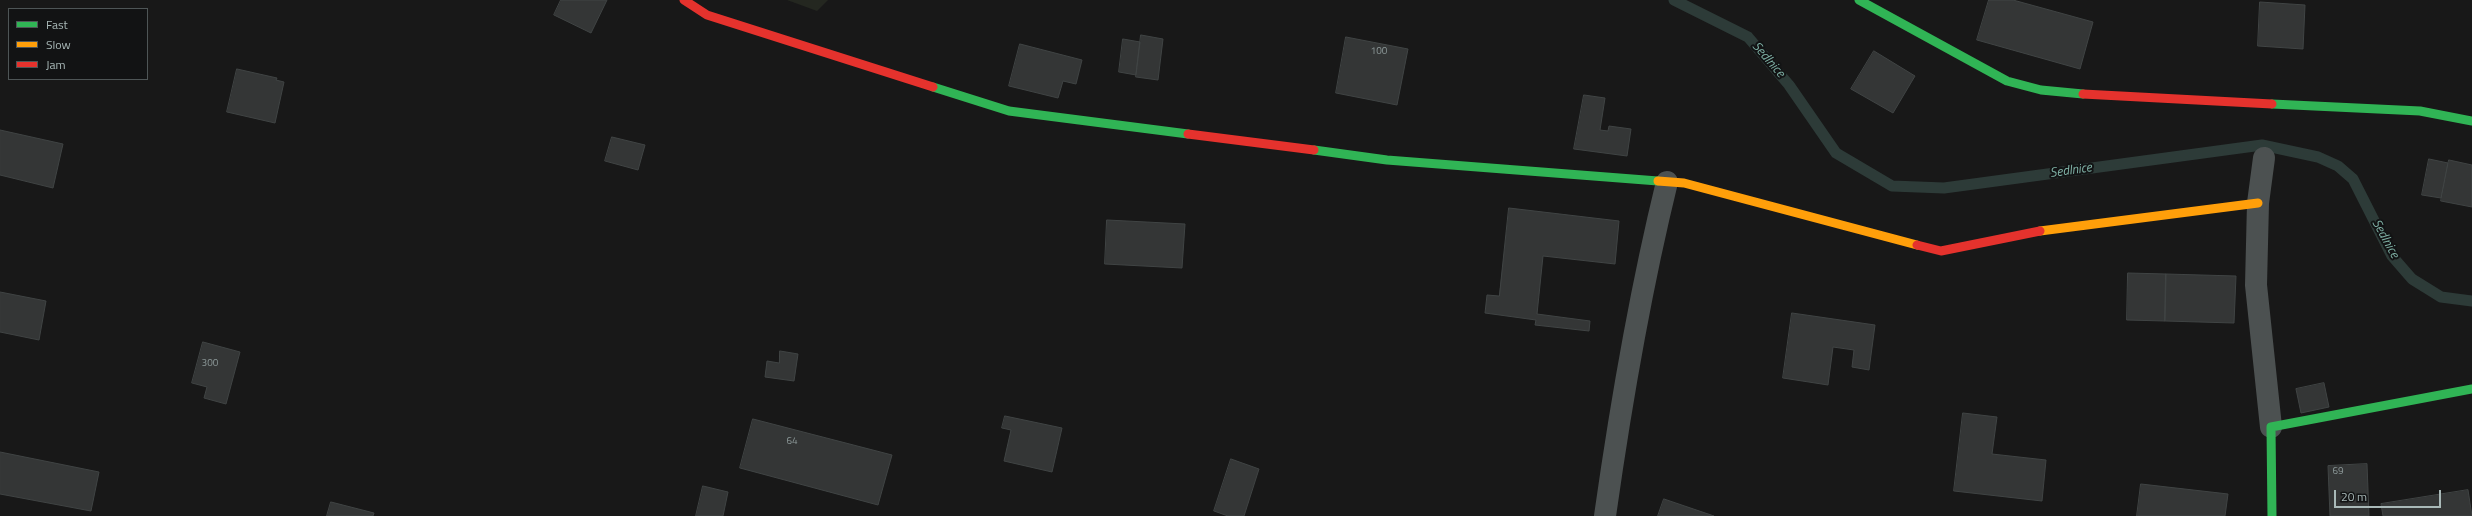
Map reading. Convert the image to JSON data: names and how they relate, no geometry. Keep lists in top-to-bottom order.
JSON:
{
  "water": ["Sedlnice"],
  "house_numbers": [
    "100",
    "300",
    "64",
    "69"
  ],
  "legend": ["Fast", "Slow", "Jam"],
  "scale_bar": "20 m"
}
